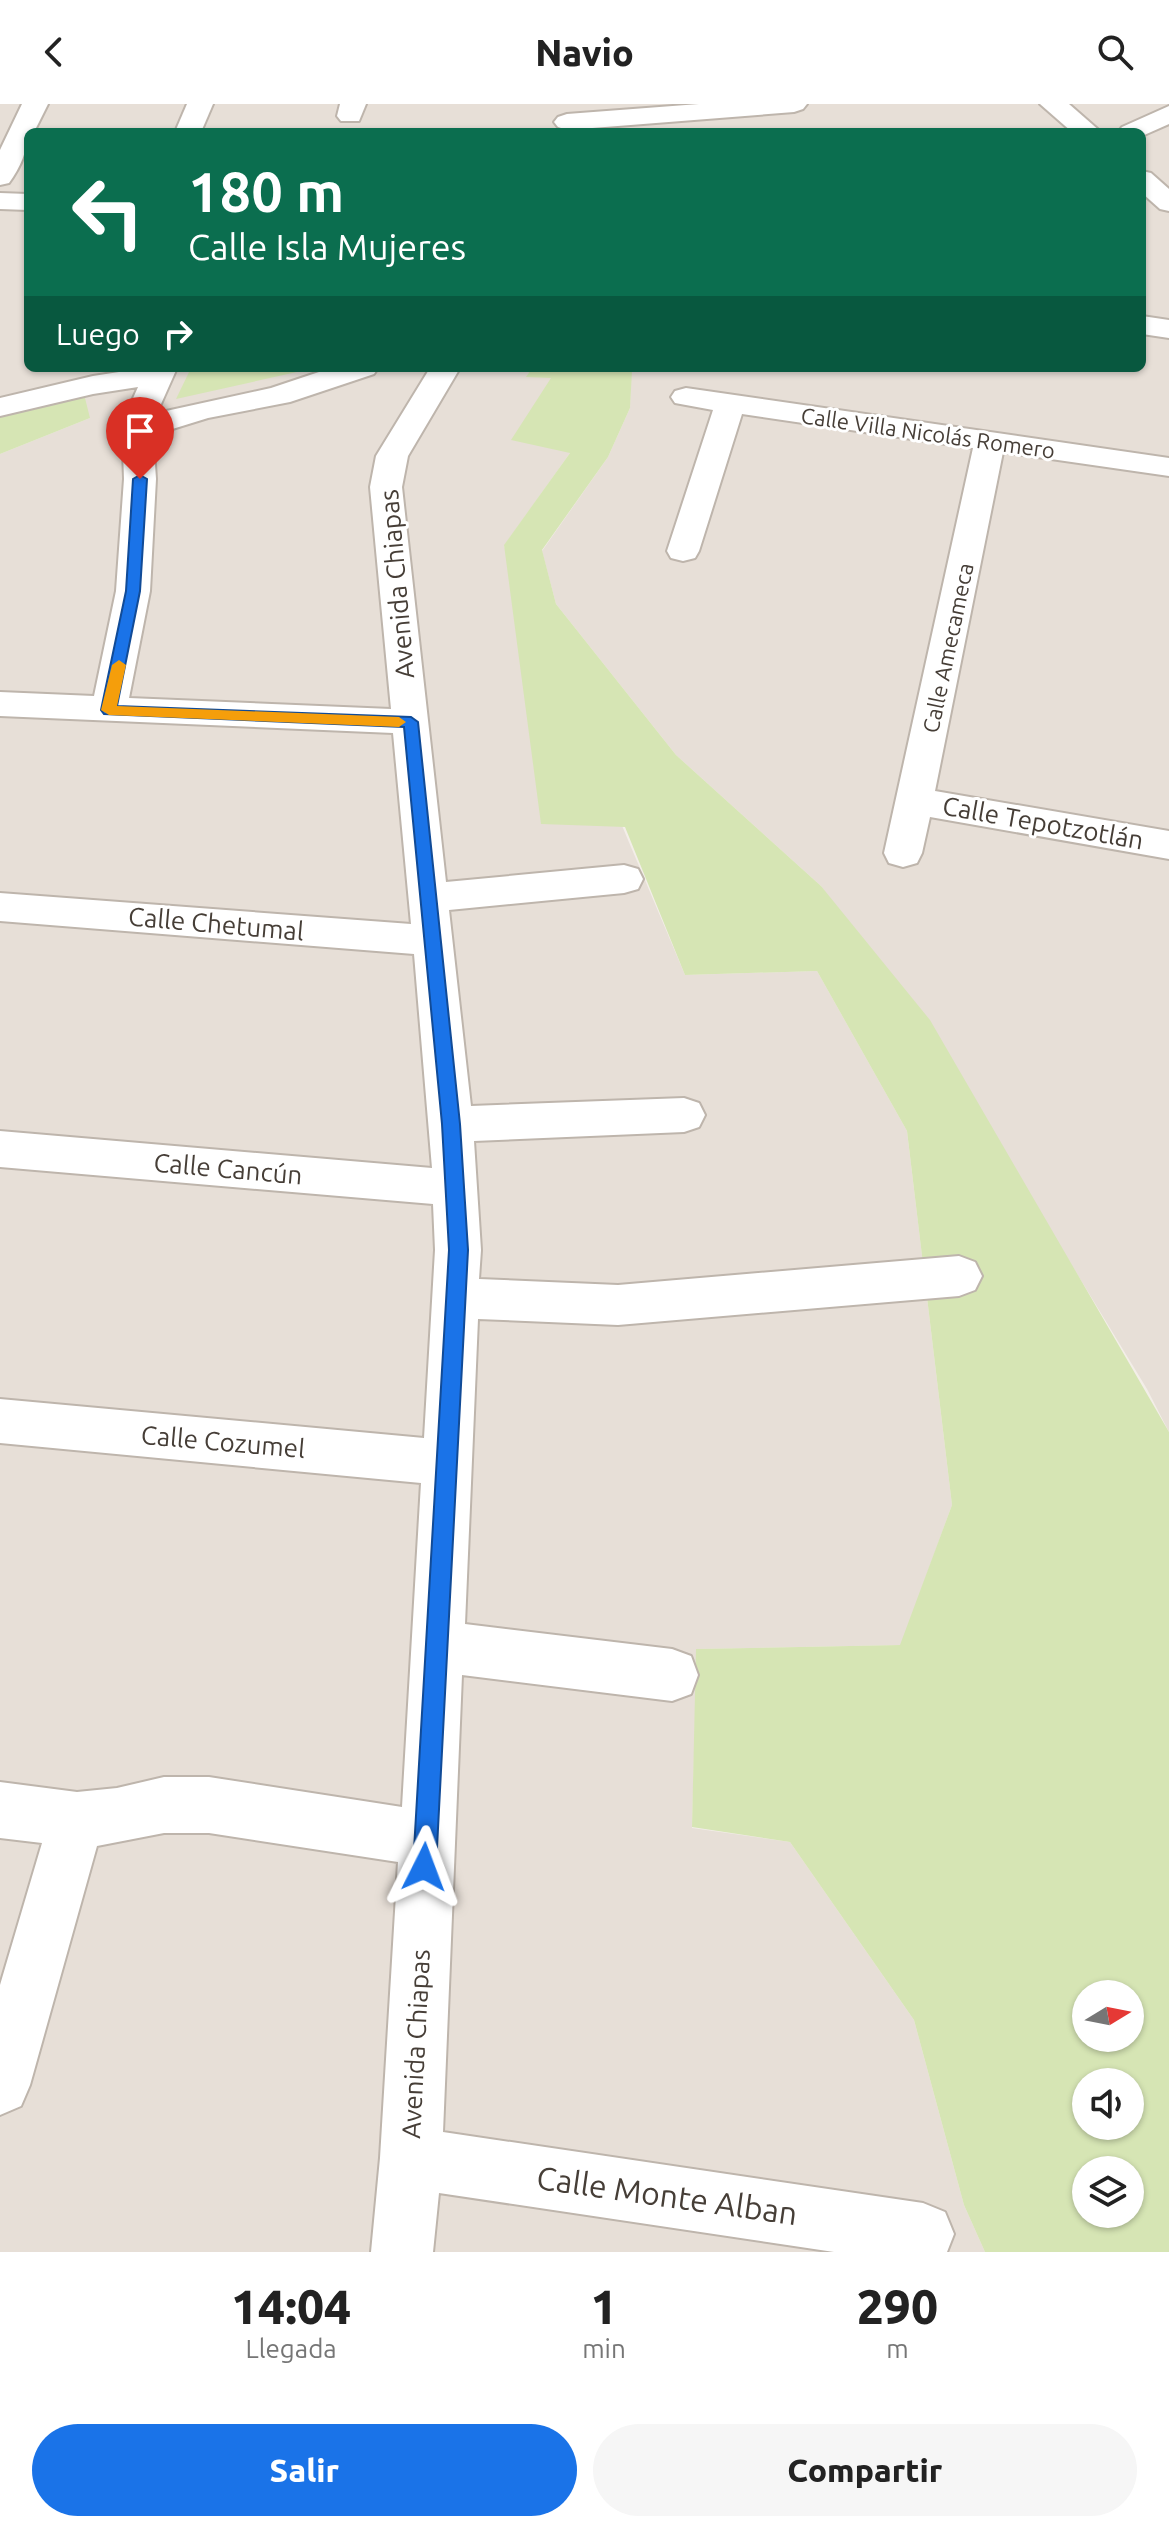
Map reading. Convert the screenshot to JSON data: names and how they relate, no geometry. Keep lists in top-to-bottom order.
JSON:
{
  "streets": {
    "street": [
      "Calle Villa Nicolás Romero",
      "Avenida Chiapas",
      "Calle Amecameca",
      "Calle Tepotzotlán",
      "Calle Chetumal",
      "Calle Cancún",
      "Calle Cozumel",
      "Calle Monte Alban"
    ]
  },
  "crossings": [
    ["Calle Villa Nicolás Romero", "Calle Amecameca"],
    ["Avenida Chiapas", "Calle Chetumal"],
    ["Avenida Chiapas", "Calle Cancún"],
    ["Avenida Chiapas", "Calle Cozumel"],
    ["Avenida Chiapas", "Calle Monte Alban"],
    ["Calle Amecameca", "Calle Tepotzotlán"]
  ],
  "north": "right",
  "page": {
    "header": "Navio",
    "turn": ["180 m", "Calle Isla Mujeres"],
    "then": "Luego",
    "eta": [
      "14:04",
      "Llegada",
      "1",
      "min",
      "290",
      "m"
    ],
    "buttons": ["Salir", "Compartir"]
  }
}
